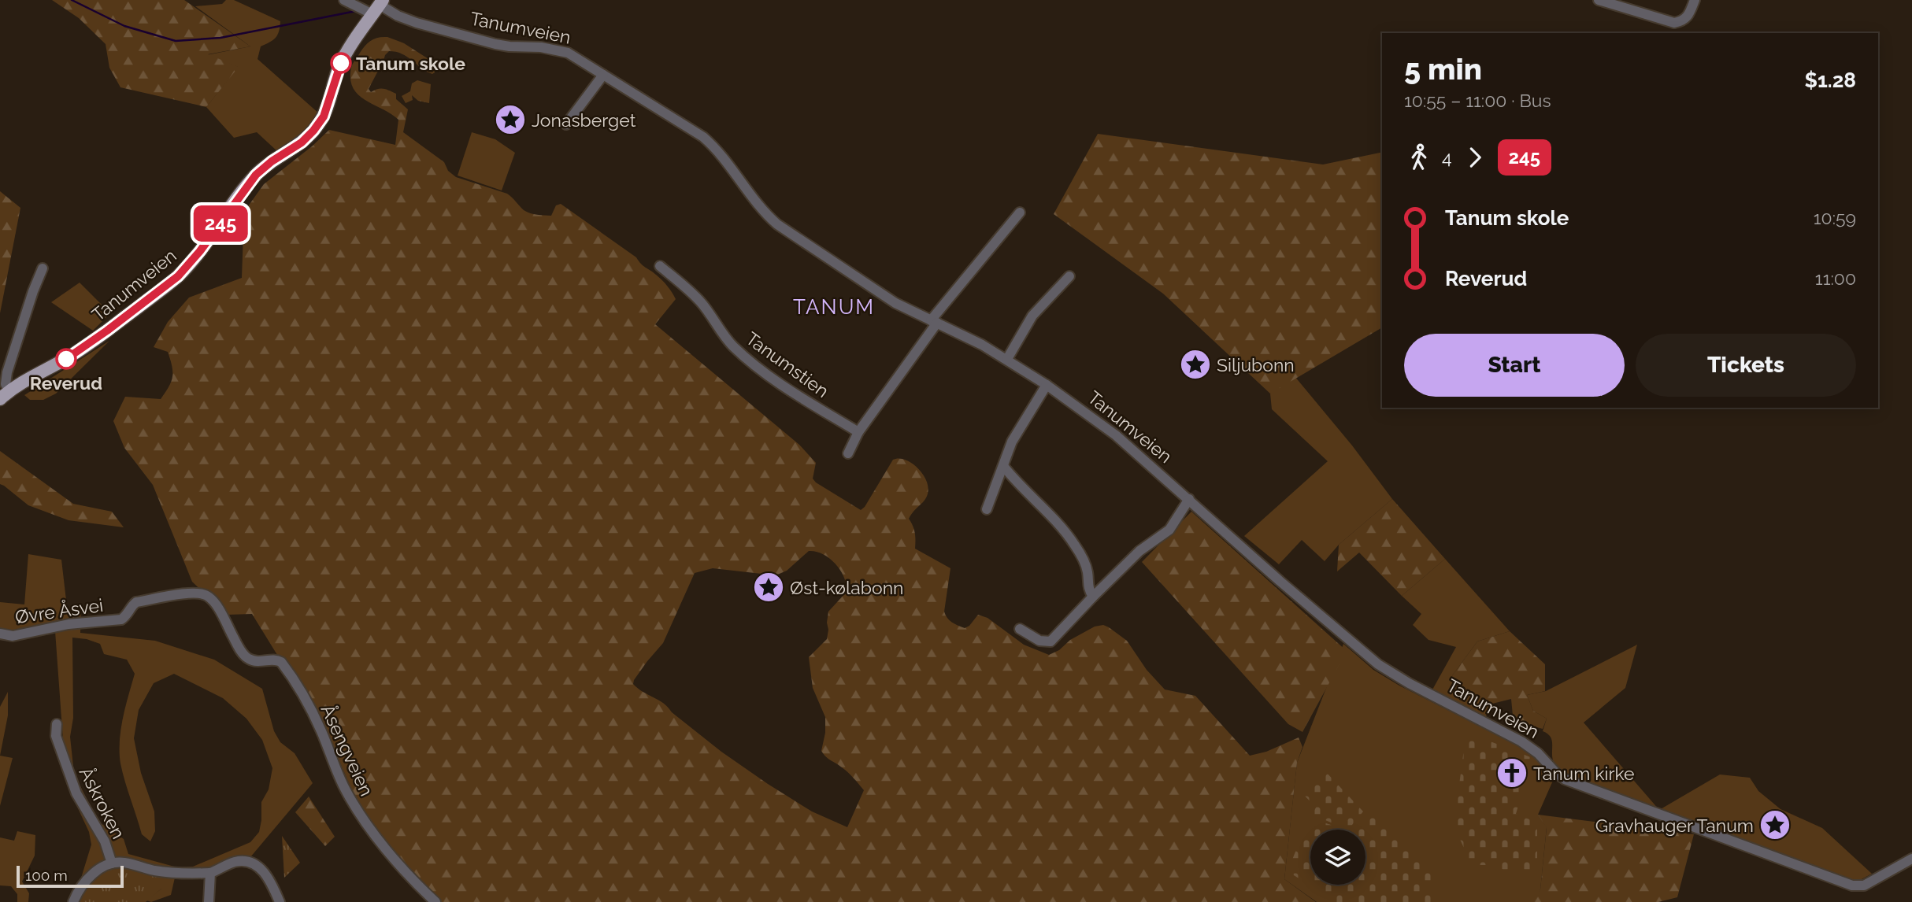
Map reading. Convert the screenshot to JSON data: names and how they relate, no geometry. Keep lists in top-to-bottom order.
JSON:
{
  "streets": {
    "main road": ["Tanumveien"],
    "street": [
      "Tanumstien",
      "Øvre Åsvei",
      "Åsengveien",
      "Åskroken"
    ]
  },
  "crossings": [
    ["Øvre Åsvei", "Åsengveien"]
  ],
  "districts": ["TANUM"],
  "places": {
    "other": ["Tanum skole", "Reverud"],
    "place": [
      "Jonasberget",
      "Siljubonn",
      "Øst-kølabonn",
      "Gravhauger Tanum"
    ],
    "church": ["Tanum kirke"]
  },
  "lines": ["bus line 245"],
  "scale_bar": "100 m",
  "page": {
    "on_map": "245",
    "heading": ["5 min", "10:55 – 11:00 · Bus", "$1.28"],
    "legs": ["4", "245"],
    "list": [
      {
        "name": "Tanum skole",
        "value": "10:59"
      },
      {
        "name": "Reverud",
        "value": "11:00"
      }
    ],
    "buttons": ["Start", "Tickets"],
    "scale": "100 m"
  }
}
